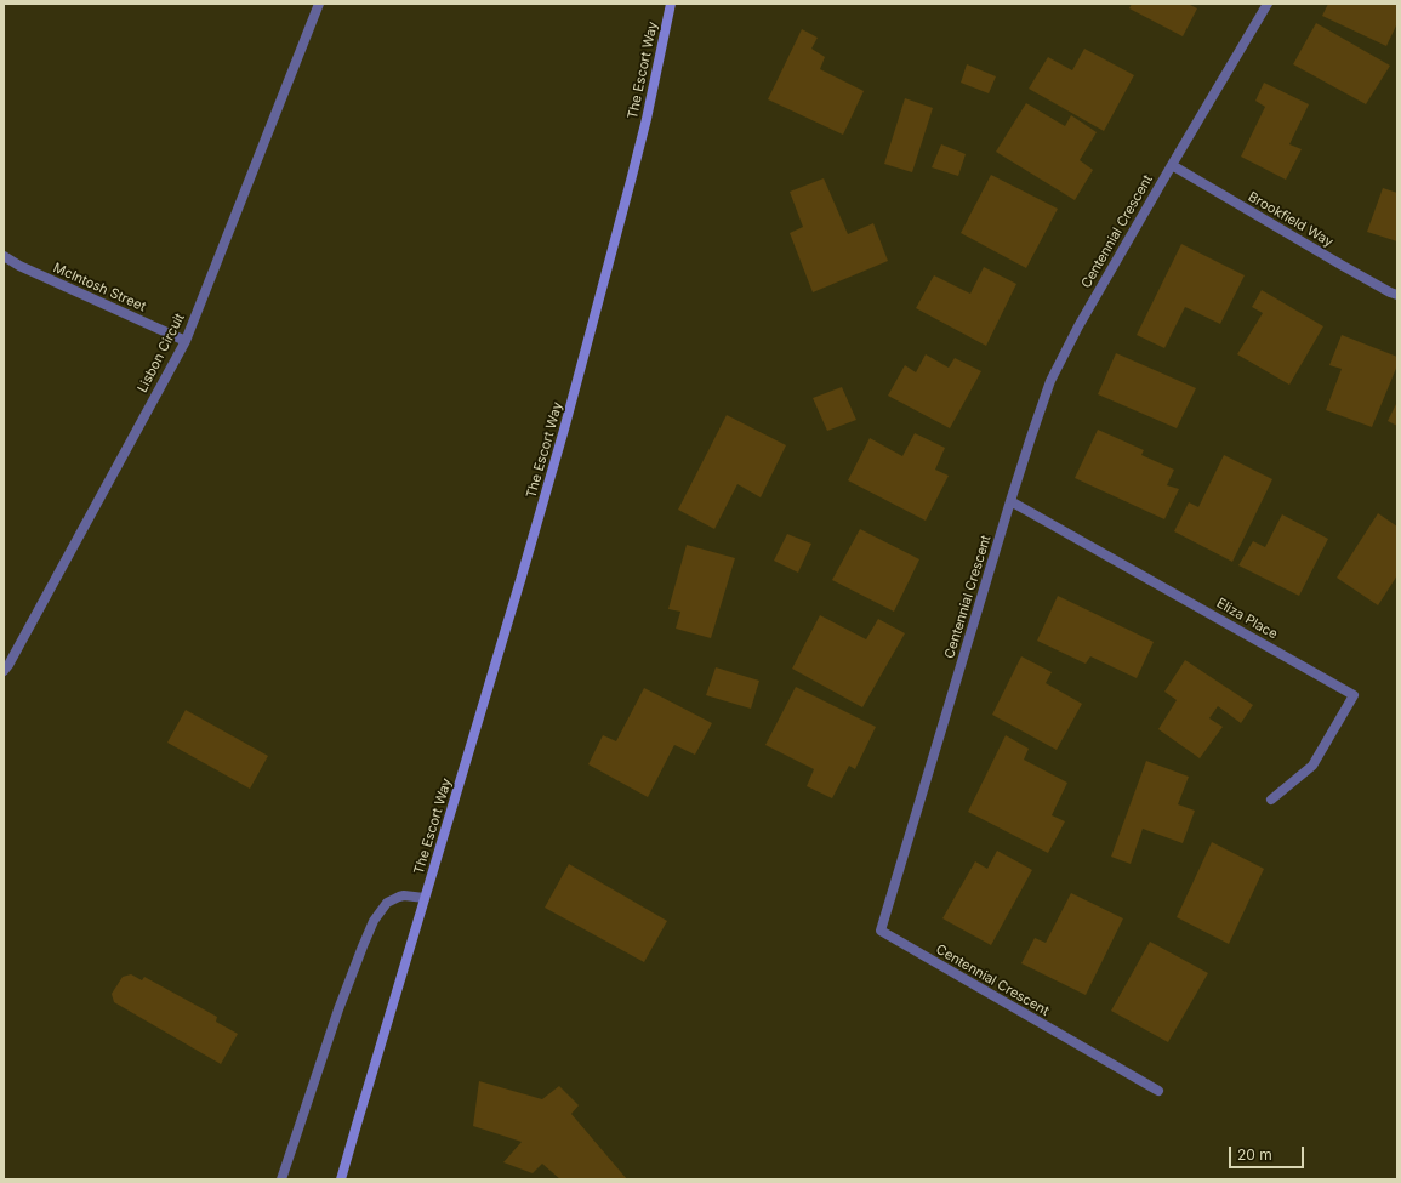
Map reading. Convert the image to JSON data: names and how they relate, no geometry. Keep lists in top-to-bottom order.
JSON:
{
  "streets": {
    "main road": ["The Escort Way"],
    "street": [
      "Brookfield Way",
      "Centennial Crescent",
      "McIntosh Street",
      "Lisbon Circuit",
      "Eliza Place"
    ]
  },
  "crossings": [
    ["Brookfield Way", "Centennial Crescent"],
    ["Centennial Crescent", "Eliza Place"],
    ["McIntosh Street", "Lisbon Circuit"]
  ],
  "scale_bar": "20 m"
}
